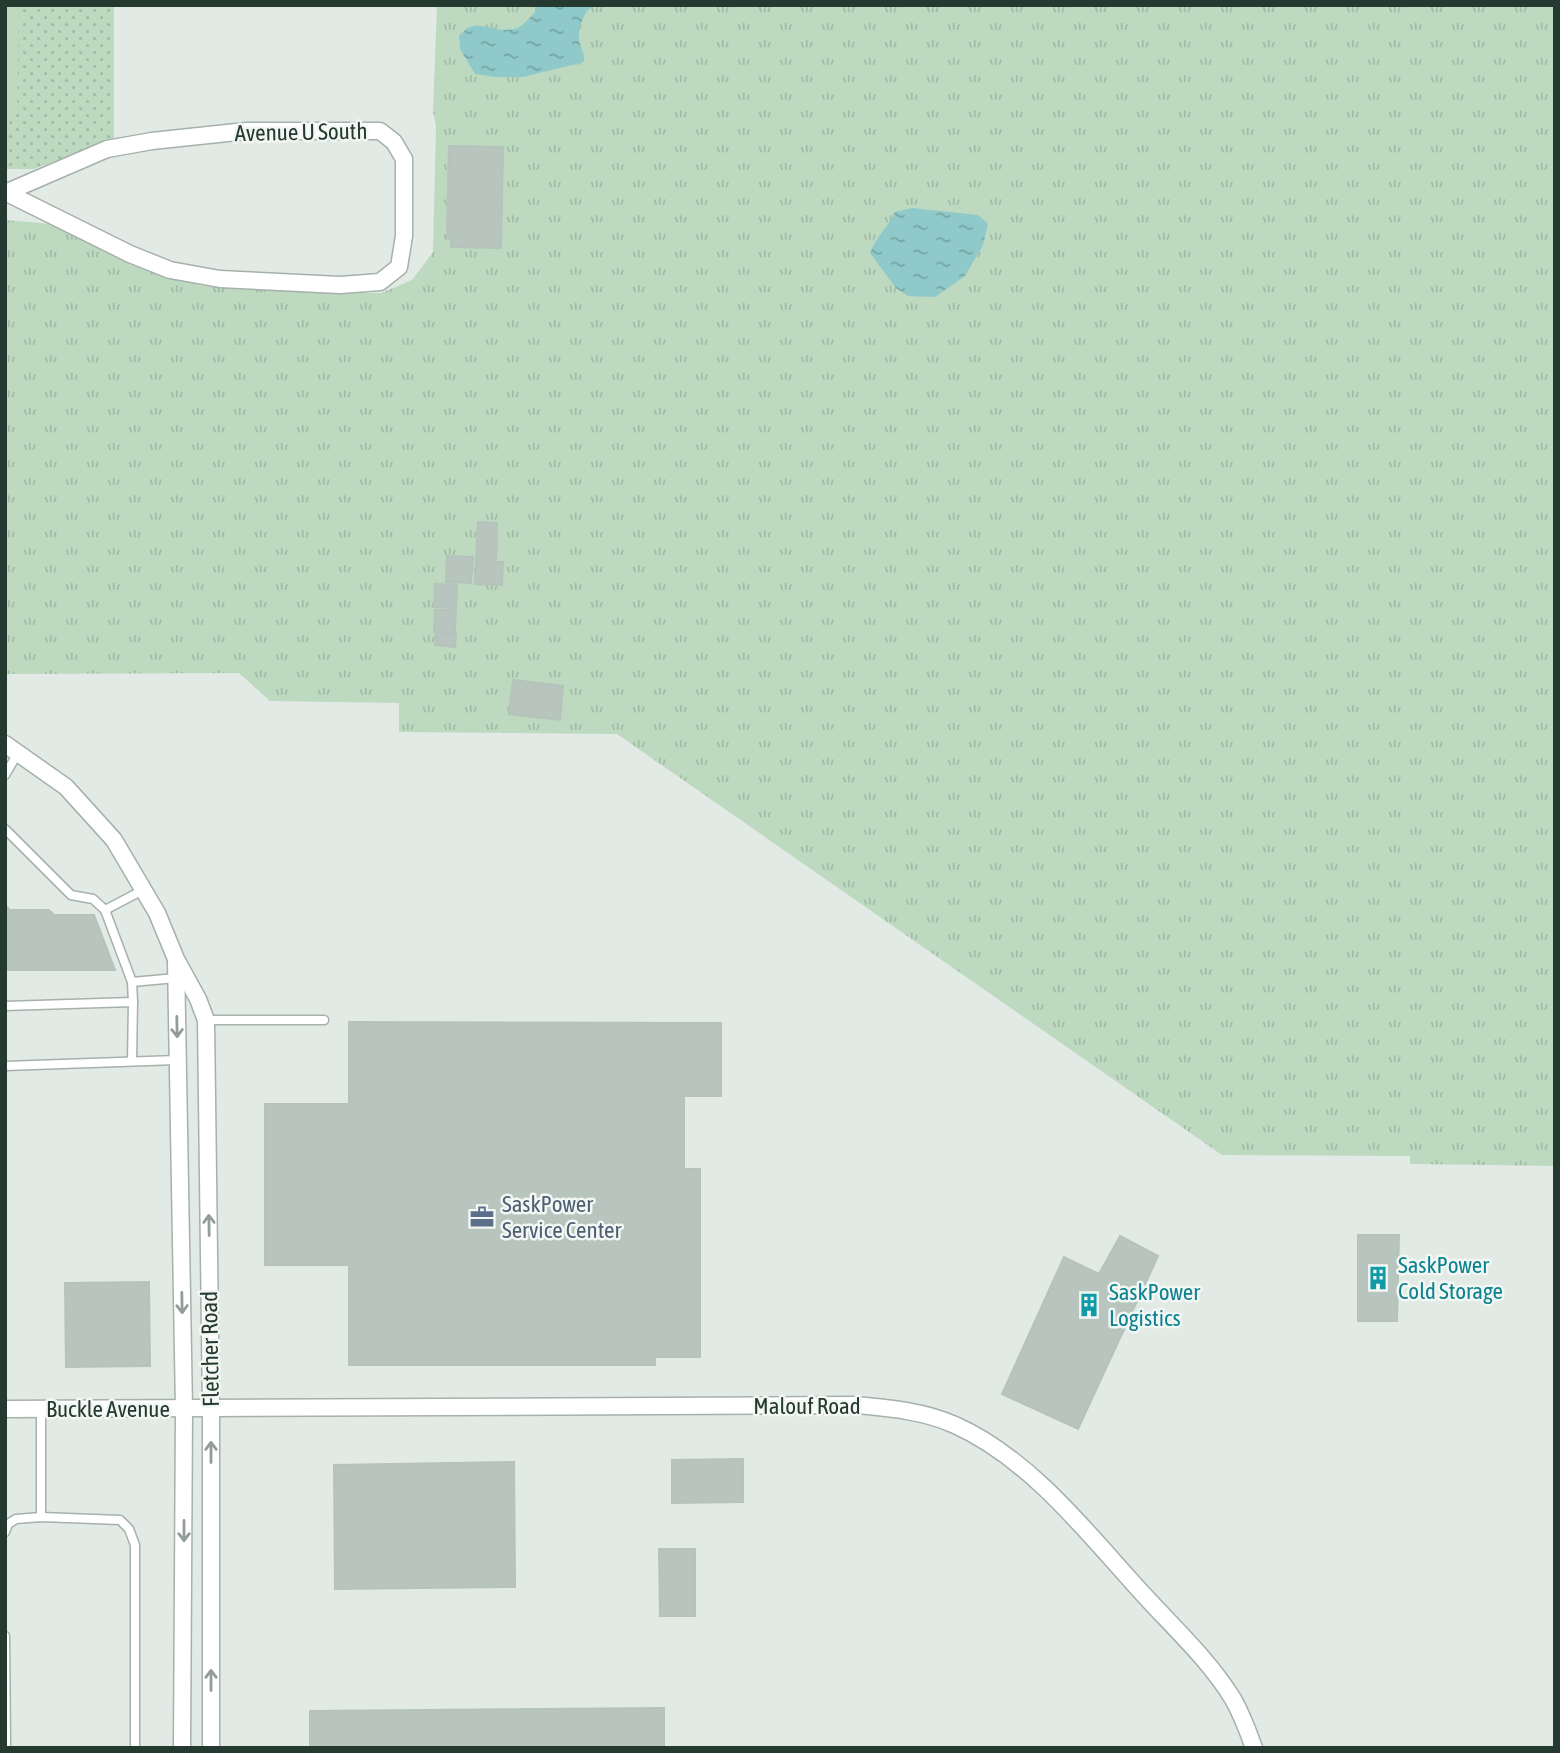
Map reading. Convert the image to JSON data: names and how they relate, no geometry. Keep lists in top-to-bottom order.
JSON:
{
  "streets": {
    "street": [
      "Avenue U South",
      "Fletcher Road",
      "Malouf Road",
      "Buckle Avenue"
    ]
  },
  "crossings": [
    ["Fletcher Road", "Malouf Road"],
    ["Fletcher Road", "Buckle Avenue"],
    ["Malouf Road", "Buckle Avenue"]
  ],
  "places": {
    "office": ["SaskPower Service Center"],
    "building": ["SaskPower Cold Storage", "SaskPower Logistics"]
  }
}
